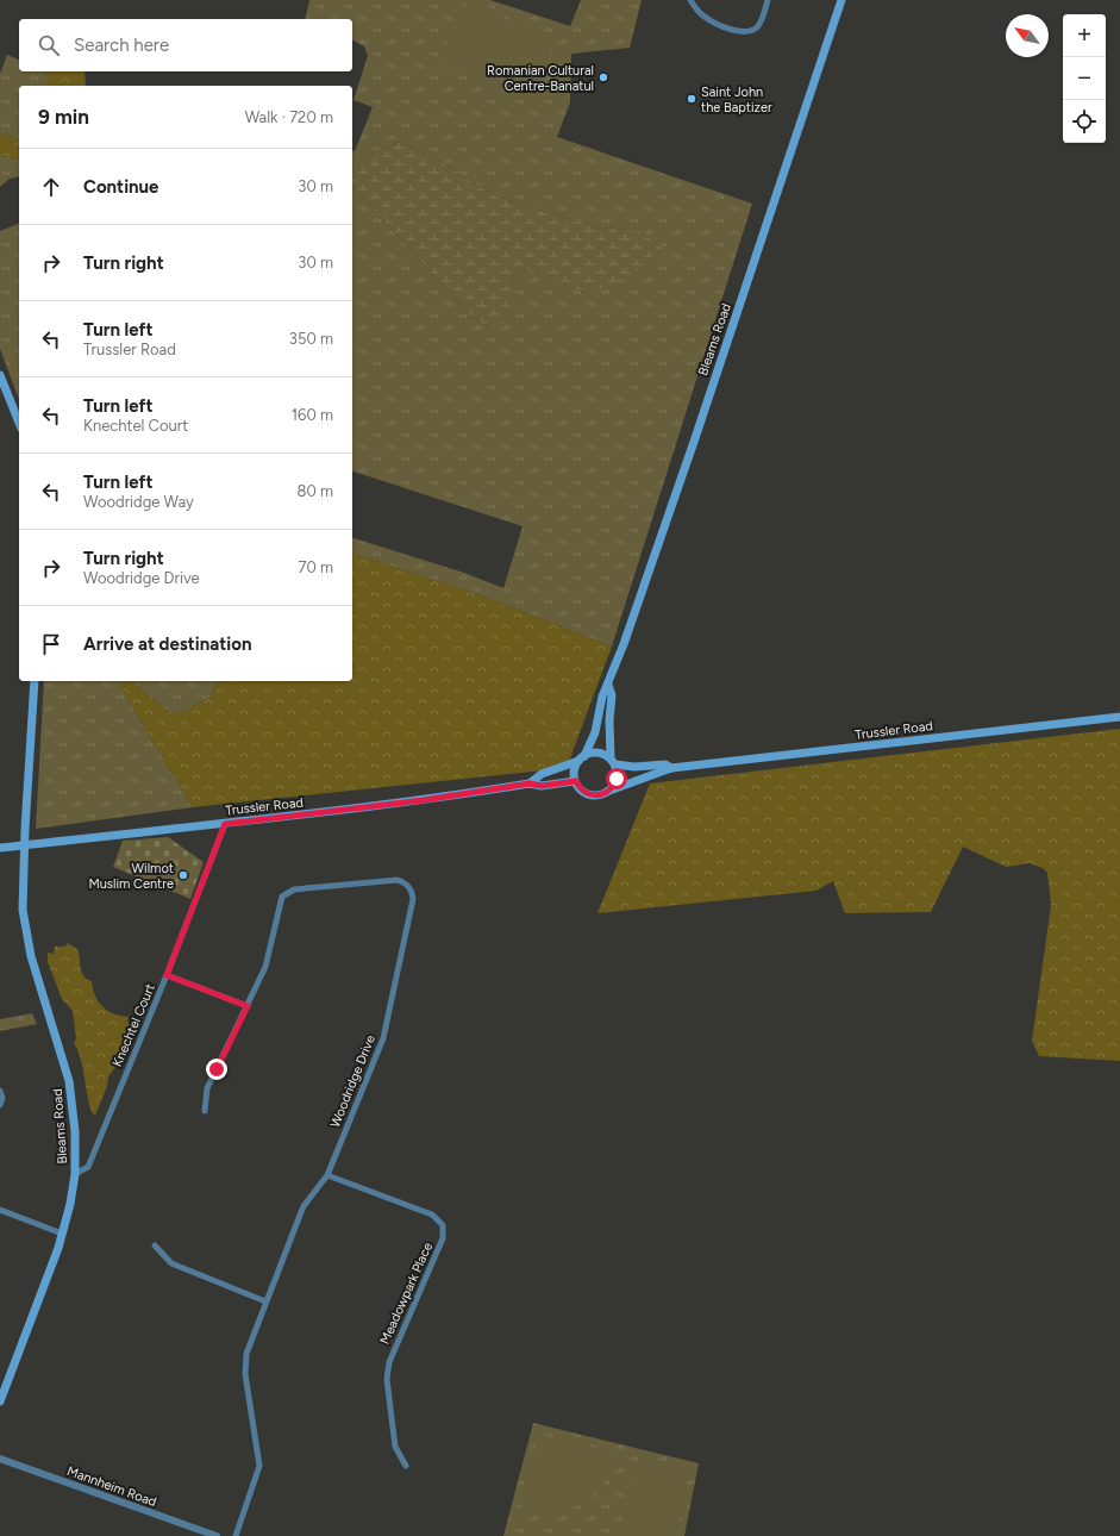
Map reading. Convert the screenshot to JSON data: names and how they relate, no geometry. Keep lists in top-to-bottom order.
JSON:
{
  "streets": {
    "main road": ["Bleams Road", "Trussler Road"],
    "street": [
      "Knechtel Court",
      "Woodridge Drive",
      "Meadowpark Place",
      "Mannheim Road"
    ]
  },
  "crossings": [
    ["Bleams Road", "Trussler Road"],
    ["Bleams Road", "Knechtel Court"],
    ["Trussler Road", "Knechtel Court"],
    ["Woodridge Drive", "Meadowpark Place"]
  ],
  "places": ["Romanian Cultural Centre-Banatul", "Saint John the Baptizer", "Wilmot Muslim Centre"],
  "north": "top left",
  "page": {
    "map_buttons": ["+", "−"],
    "search": "Search here",
    "heading": ["9 min", "Walk · 720 m"],
    "list": [
      ["Continue", "30 m"],
      ["Turn right", "30 m"],
      ["Turn left", "Trussler Road", "350 m"],
      ["Turn left", "Knechtel Court", "160 m"],
      ["Turn left", "Woodridge Way", "80 m"],
      ["Turn right", "Woodridge Drive", "70 m"],
      "Arrive at destination"
    ]
  }
}
